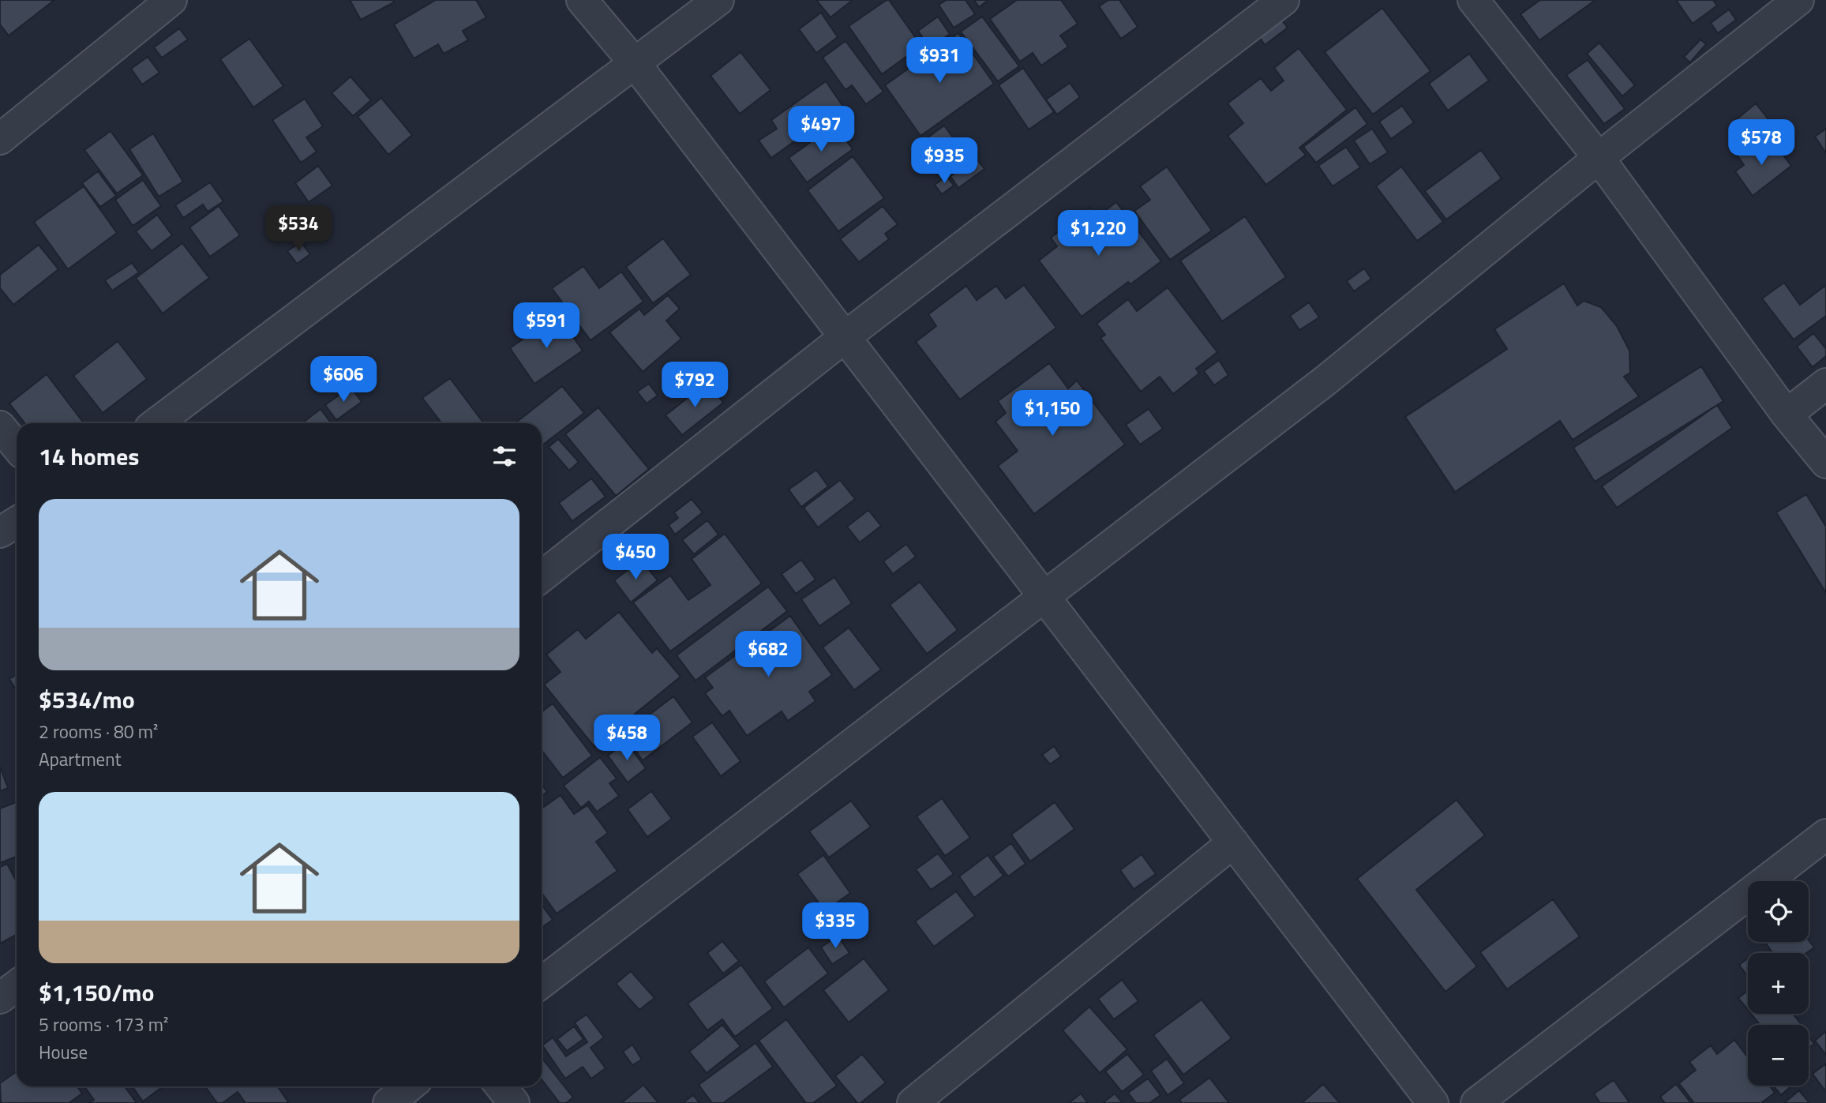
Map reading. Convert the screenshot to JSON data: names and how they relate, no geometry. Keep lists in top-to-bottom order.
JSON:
{
  "page": {
    "price": [
      "$931",
      "$497",
      "$578",
      "$935",
      "$534",
      "$1,220",
      "$591",
      "$606",
      "$792",
      "$1,150",
      "$450",
      "$682",
      "$458",
      "$335"
    ],
    "heading": "14 homes",
    "list": [
      {
        "name": "$534/mo",
        "note": "2 rooms · 80 m² · Apartment"
      },
      {
        "name": "$1,150/mo",
        "note": "5 rooms · 173 m² · House"
      }
    ],
    "map_buttons": ["+", "−"]
  }
}
